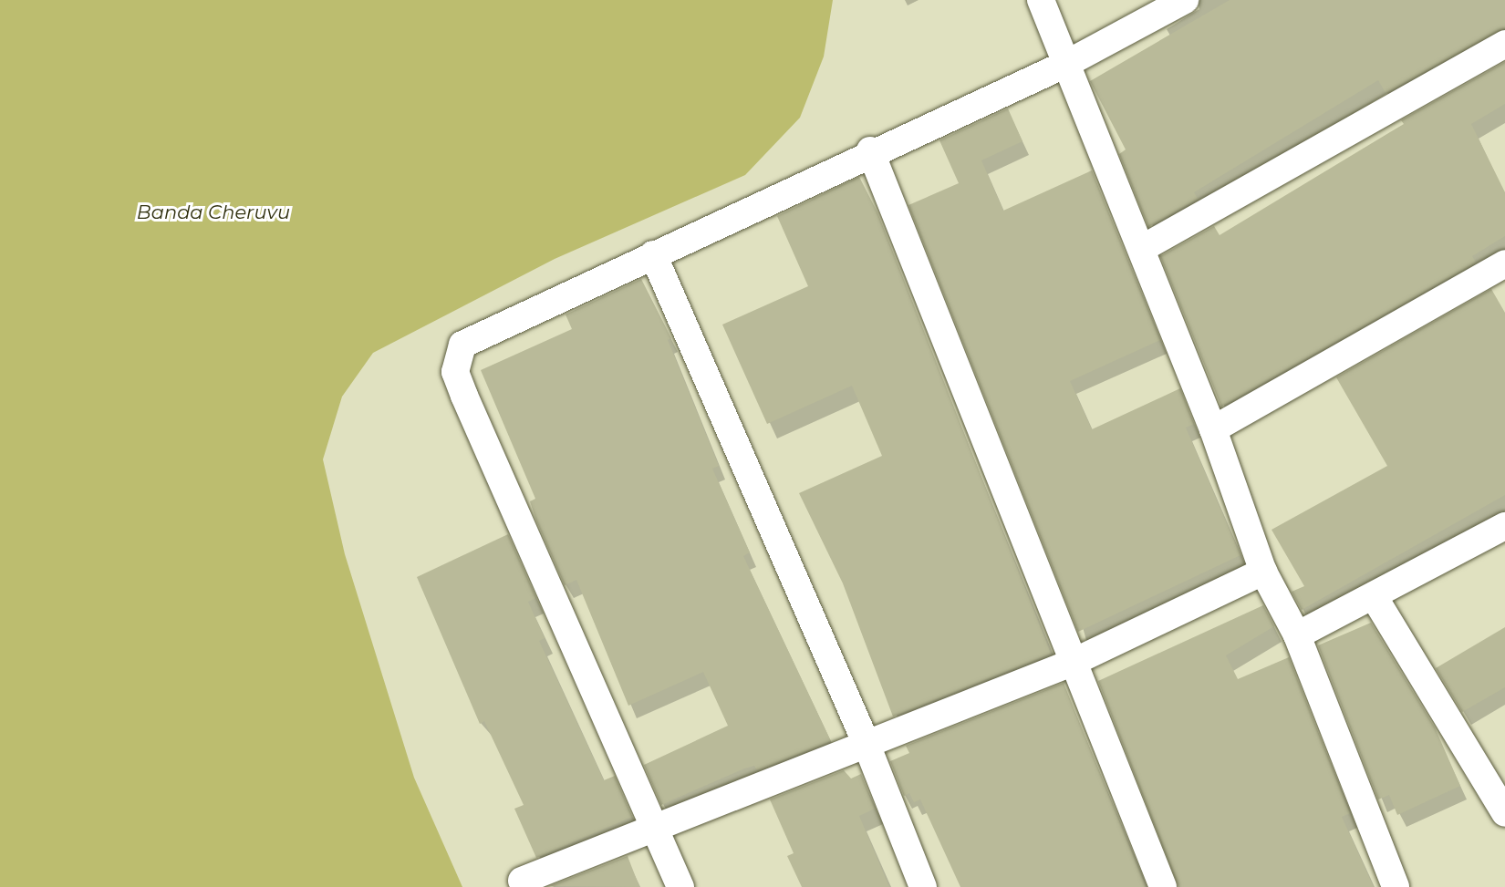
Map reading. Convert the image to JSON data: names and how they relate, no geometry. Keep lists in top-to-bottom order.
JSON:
{
  "water": ["Banda Cheruvu"]
}
